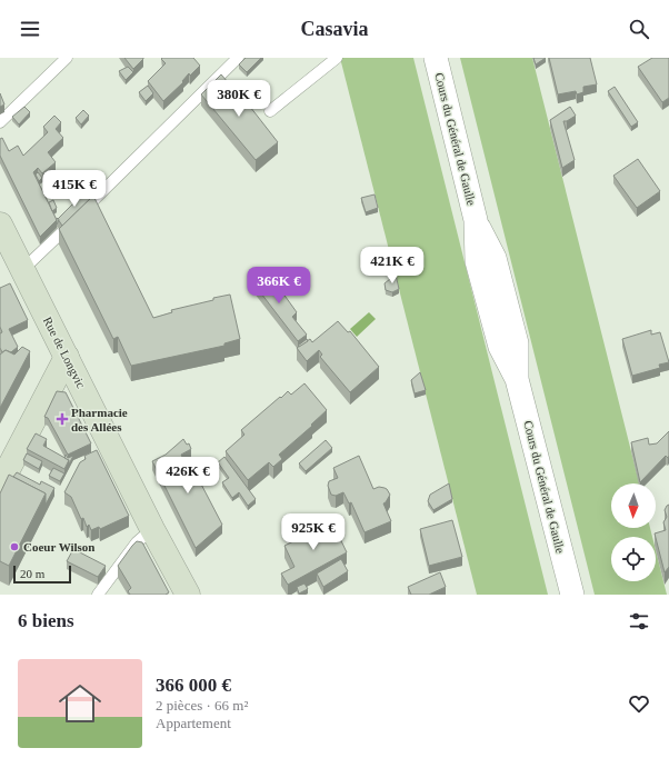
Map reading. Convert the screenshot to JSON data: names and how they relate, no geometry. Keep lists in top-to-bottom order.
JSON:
{
  "streets": {
    "street": ["Cours du Général de Gaulle", "Rue de Longvic"]
  },
  "places": {
    "health": ["Pharmacie des Allées"],
    "other": ["Coeur Wilson"]
  },
  "scale_bar": "20 m",
  "north": "bottom",
  "page": {
    "header": "Casavia",
    "price": [
      "380K €",
      "415K €",
      "421K €",
      "366K €",
      "426K €",
      "925K €"
    ],
    "scale": "20 m",
    "heading": "6 biens",
    "list": [
      {
        "name": "366 000 €",
        "note": "2 pièces · 66 m² · Appartement"
      }
    ]
  }
}
